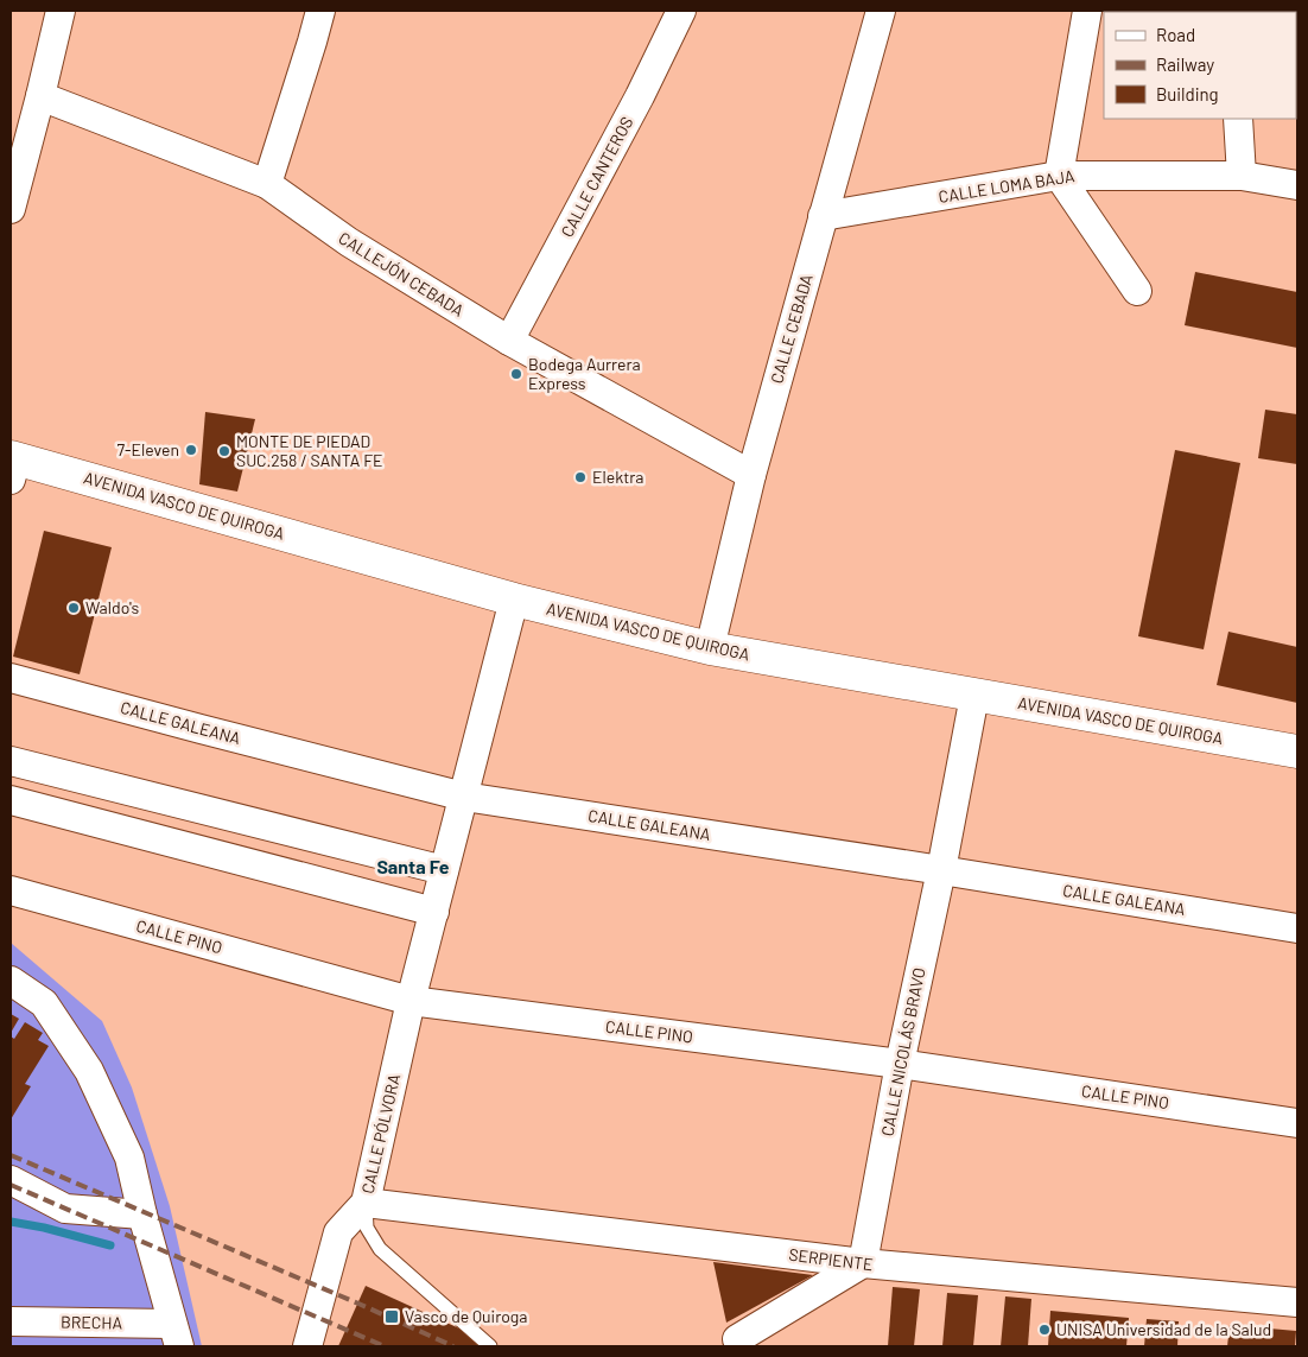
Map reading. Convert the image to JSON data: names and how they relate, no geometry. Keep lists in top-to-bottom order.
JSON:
{
  "streets": {
    "main road": ["AVENIDA VASCO DE QUIROGA"],
    "street": [
      "CALLE CANTEROS",
      "CALLE LOMA BAJA",
      "CALLEJÓN CEBADA",
      "CALLE CEBADA",
      "CALLE GALEANA",
      "CALLE PINO",
      "CALLE NICOLÁS BRAVO",
      "CALLE PÓLVORA",
      "SERPIENTE",
      "BRECHA"
    ]
  },
  "crossings": [
    ["CALLE CANTEROS", "CALLEJÓN CEBADA"],
    ["CALLE LOMA BAJA", "CALLE CEBADA"],
    ["CALLEJÓN CEBADA", "CALLE CEBADA"],
    ["CALLE CEBADA", "AVENIDA VASCO DE QUIROGA"],
    ["AVENIDA VASCO DE QUIROGA", "CALLE NICOLÁS BRAVO"],
    ["AVENIDA VASCO DE QUIROGA", "CALLE PÓLVORA"],
    ["CALLE GALEANA", "CALLE NICOLÁS BRAVO"],
    ["CALLE GALEANA", "CALLE PÓLVORA"],
    ["CALLE PINO", "CALLE NICOLÁS BRAVO"],
    ["CALLE PINO", "CALLE PÓLVORA"],
    ["CALLE NICOLÁS BRAVO", "SERPIENTE"],
    ["CALLE PÓLVORA", "SERPIENTE"]
  ],
  "districts": ["Santa Fe"],
  "places": {
    "other": [
      "Bodega Aurrera Express",
      "7-Eleven",
      "MONTE DE PIEDAD SUC.258 / SANTA FE",
      "Elektra",
      "Waldo's",
      "UNISA Universidad de la Salud"
    ],
    "transit": ["Vasco de Quiroga"]
  },
  "legend": ["Road", "Railway", "Building"]
}
